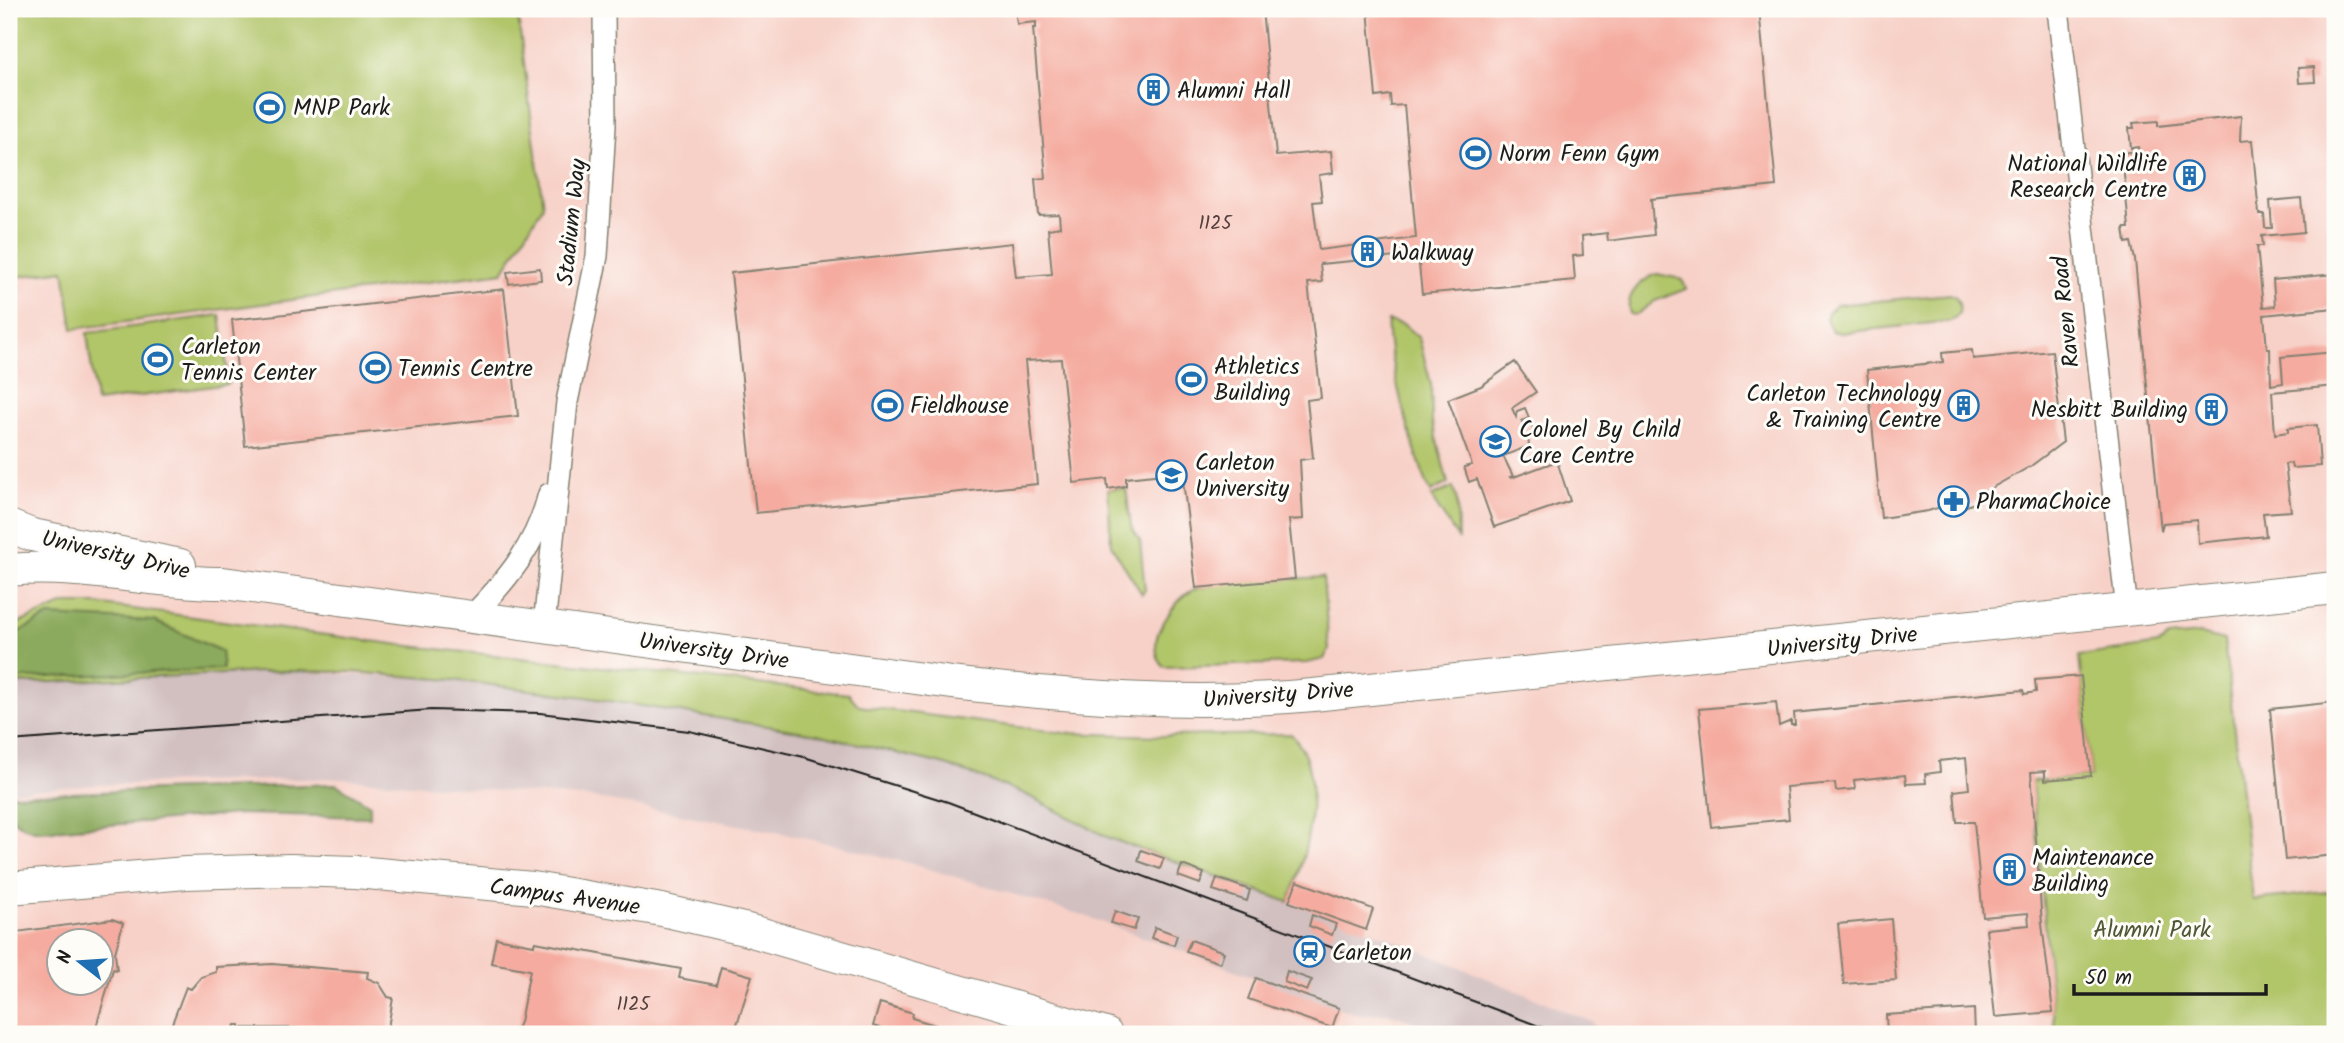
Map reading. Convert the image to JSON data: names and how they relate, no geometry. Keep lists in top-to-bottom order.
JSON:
{
  "streets": {
    "street": [
      "Stadium Way",
      "Raven Road",
      "University Drive",
      "Campus Avenue"
    ]
  },
  "crossings": [
    ["Stadium Way", "University Drive"],
    ["Raven Road", "University Drive"]
  ],
  "parks": ["Alumni Park"],
  "places": {
    "building": [
      "Alumni Hall",
      "National Wildlife Research Centre",
      "Walkway",
      "Carleton Technology & Training Centre",
      "Nesbitt Building",
      "Maintenance Building"
    ],
    "sports": [
      "MNP Park",
      "Norm Fenn Gym",
      "Carleton Tennis Center",
      "Tennis Centre",
      "Athletics Building",
      "Fieldhouse"
    ],
    "school or university": ["Colonel By Child Care Centre", "Carleton University"],
    "pharmacy": ["PharmaChoice"],
    "station": ["Carleton"]
  },
  "house_numbers": ["1125", "1125"],
  "scale_bar": "50 m",
  "north": "left"
}
